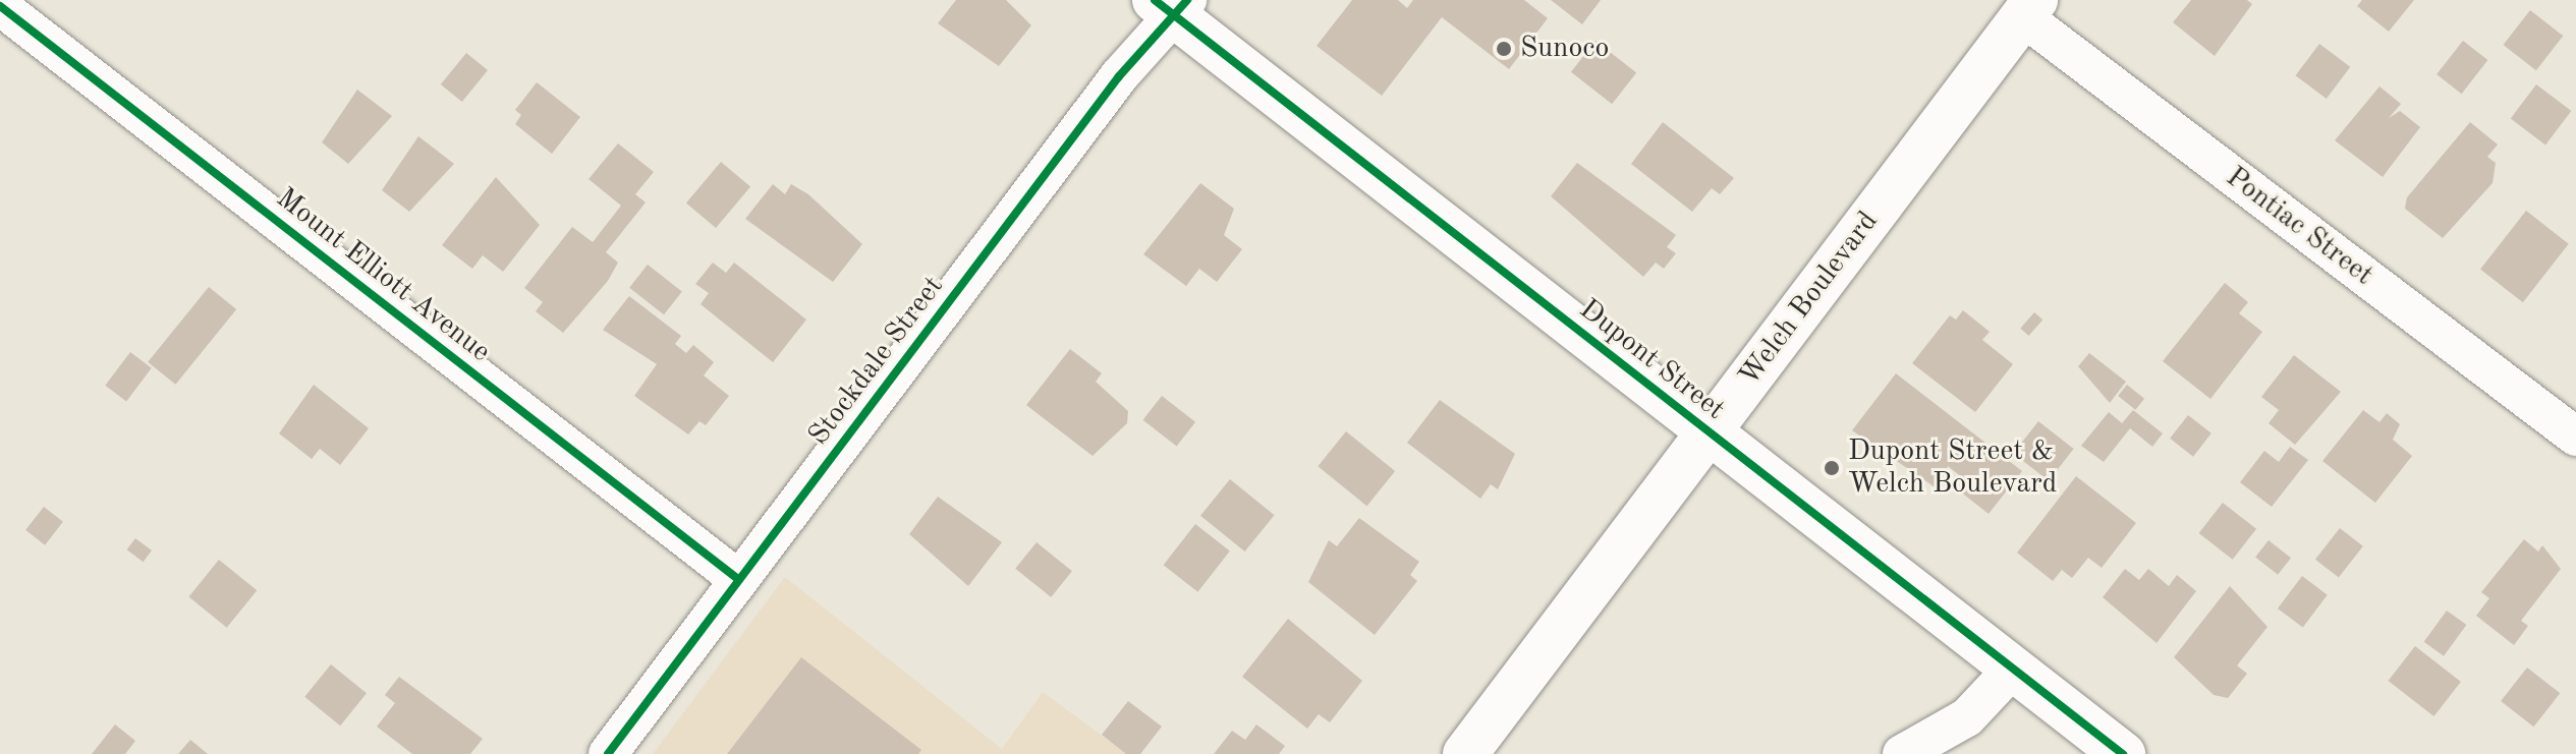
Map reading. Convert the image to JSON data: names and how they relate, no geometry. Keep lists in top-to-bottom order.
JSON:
{
  "streets": {
    "street": [
      "Pontiac Street",
      "Mount Elliott Avenue",
      "Welch Boulevard",
      "Dupont Street",
      "Stockdale Street"
    ]
  },
  "crossings": [
    ["Pontiac Street", "Welch Boulevard"],
    ["Mount Elliott Avenue", "Stockdale Street"],
    ["Welch Boulevard", "Dupont Street"],
    ["Dupont Street", "Stockdale Street"]
  ],
  "places": ["Sunoco", "Dupont Street & Welch Boulevard"]
}
